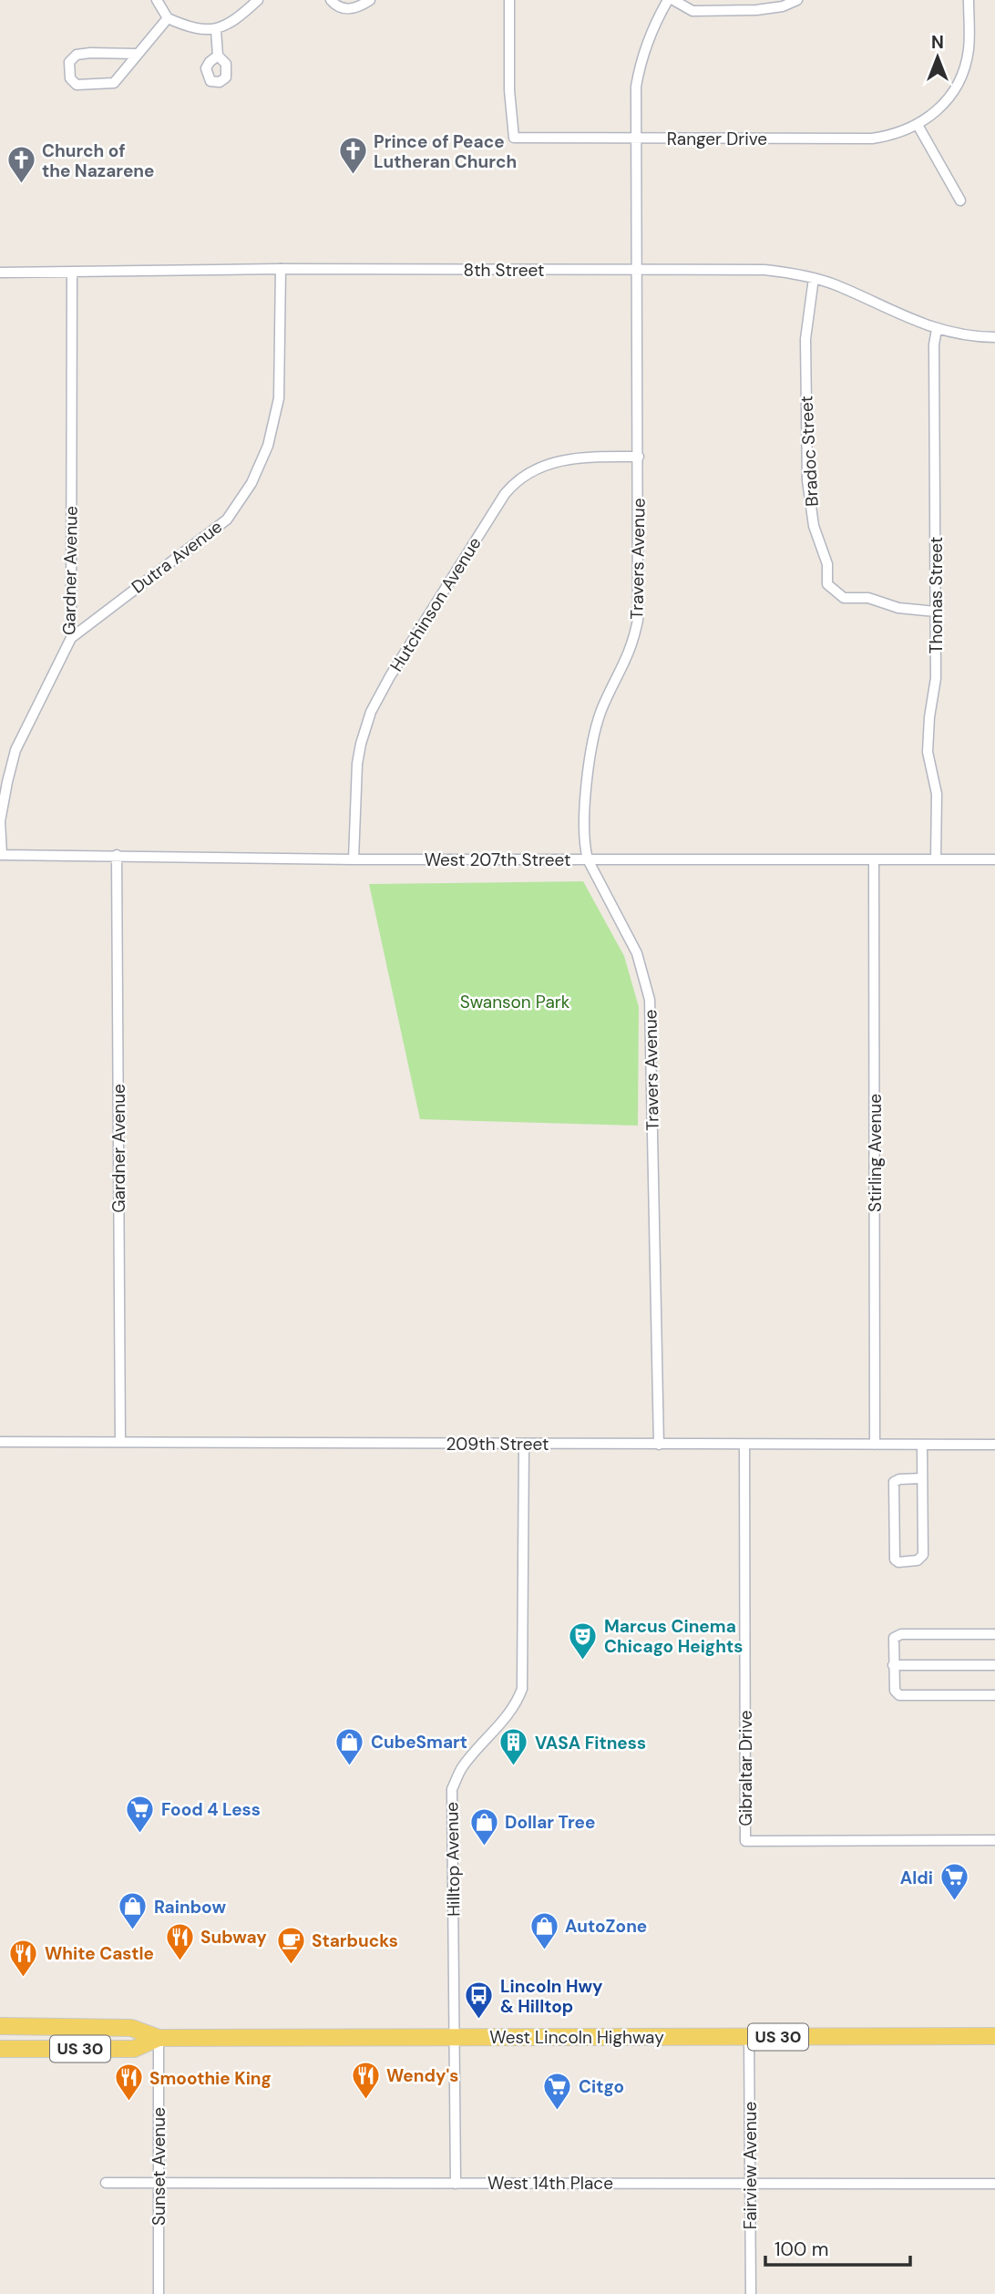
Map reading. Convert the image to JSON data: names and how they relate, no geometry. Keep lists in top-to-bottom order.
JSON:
{
  "streets": {
    "main road": ["West Lincoln Highway", "US 30"],
    "street": [
      "Ranger Drive",
      "8th Street",
      "Bradoc Street",
      "Dutra Avenue",
      "Travers Avenue",
      "Gardner Avenue",
      "Thomas Street",
      "Hutchinson Avenue",
      "West 207th Street",
      "Stirling Avenue",
      "209th Street",
      "Gibraltar Drive",
      "Hilltop Avenue",
      "Fairview Avenue",
      "Sunset Avenue",
      "West 14th Place"
    ]
  },
  "crossings": [
    ["Ranger Drive", "Travers Avenue"],
    ["8th Street", "Bradoc Street"],
    ["8th Street", "Dutra Avenue"],
    ["8th Street", "Travers Avenue"],
    ["8th Street", "Gardner Avenue"],
    ["8th Street", "Thomas Street"],
    ["Bradoc Street", "Thomas Street"],
    ["Dutra Avenue", "Gardner Avenue"],
    ["Travers Avenue", "Hutchinson Avenue"],
    ["Travers Avenue", "West 207th Street"],
    ["Travers Avenue", "209th Street"],
    ["Gardner Avenue", "West 207th Street"],
    ["Gardner Avenue", "209th Street"],
    ["Thomas Street", "West 207th Street"],
    ["Hutchinson Avenue", "West 207th Street"],
    ["West 207th Street", "Stirling Avenue"],
    ["Stirling Avenue", "209th Street"],
    ["209th Street", "Gibraltar Drive"],
    ["209th Street", "Hilltop Avenue"],
    ["Hilltop Avenue", "West Lincoln Highway"],
    ["Hilltop Avenue", "West 14th Place"],
    ["West Lincoln Highway", "Fairview Avenue"],
    ["West Lincoln Highway", "Sunset Avenue"],
    ["Fairview Avenue", "West 14th Place"],
    ["Sunset Avenue", "West 14th Place"]
  ],
  "parks": ["Swanson Park"],
  "places": {
    "church": ["Prince of Peace Lutheran Church", "Church of the Nazarene"],
    "theatre": ["Marcus Cinema Chicago Heights"],
    "shop": [
      "CubeSmart",
      "Dollar Tree",
      "Rainbow",
      "AutoZone"
    ],
    "building": ["VASA Fitness"],
    "supermarket": ["Food 4 Less", "Aldi", "Citgo"],
    "restaurant": [
      "Subway",
      "White Castle",
      "Wendy's",
      "Smoothie King"
    ],
    "cafe": ["Starbucks"],
    "bus stop": ["Lincoln Hwy & Hilltop"]
  },
  "scale_bar": "100 m",
  "north": "top"
}
